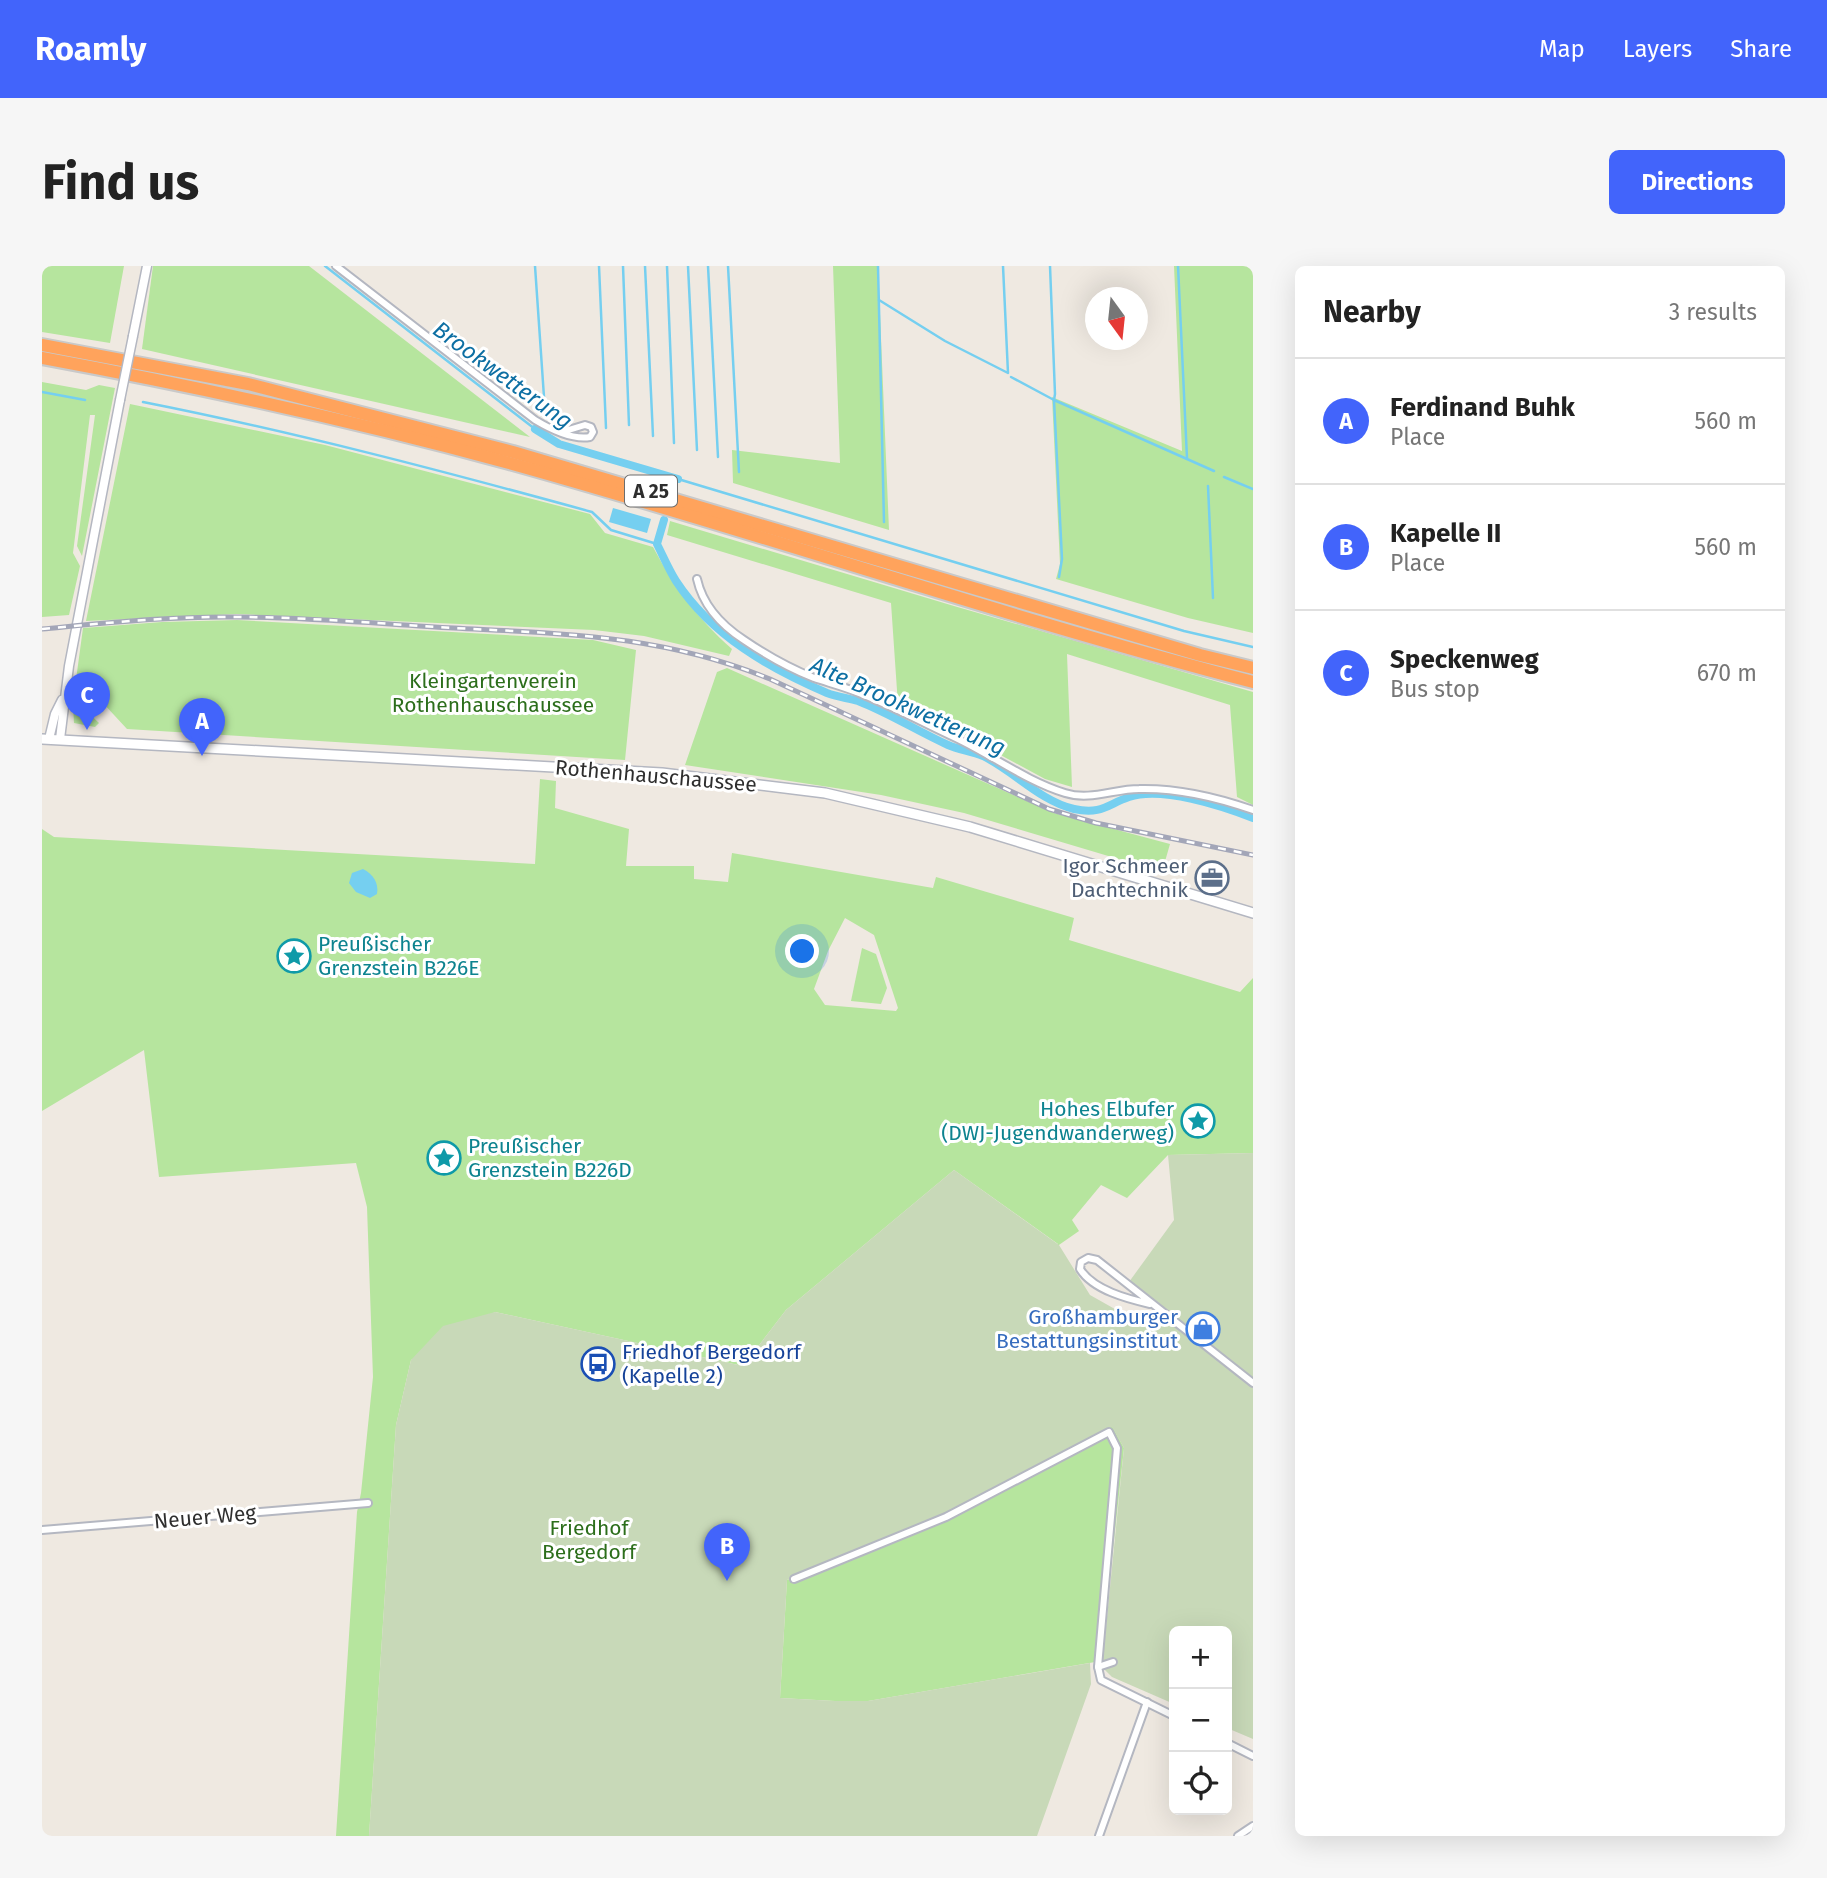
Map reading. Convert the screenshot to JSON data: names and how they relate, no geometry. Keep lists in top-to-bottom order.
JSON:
{
  "streets": {
    "highway": ["A 25"],
    "main road": ["Rothenhauschaussee"],
    "street": ["Neuer Weg"]
  },
  "water": ["Brookwetterung", "Alte Brookwetterung"],
  "parks": ["Kleingartenverein Rothenhauschaussee", "Friedhof Bergedorf"],
  "places": {
    "office": ["Igor Schmeer Dachtechnik"],
    "place": ["Preußischer Grenzstein B226E", "Hohes Elbufer (DWJ-Jugendwanderweg)", "Preußischer Grenzstein B226D"],
    "shop": ["Großhamburger Bestattungsinstitut"],
    "bus stop": ["Friedhof Bergedorf (Kapelle 2)"]
  },
  "north": "bottom",
  "page": {
    "header": "Roamly",
    "nav": ["Map", "Layers", "Share"],
    "buttons": "Directions",
    "title": "Find us",
    "heading": ["Nearby", "3 results"],
    "list": [
      {
        "mark": "A",
        "name": "Ferdinand Buhk",
        "note": "Place",
        "value": "560 m"
      },
      {
        "mark": "B",
        "name": "Kapelle II",
        "note": "Place",
        "value": "560 m"
      },
      {
        "mark": "C",
        "name": "Speckenweg",
        "note": "Bus stop",
        "value": "670 m"
      }
    ],
    "pins": ["C", "A", "B"],
    "map_buttons": ["+", "−"]
  }
}
